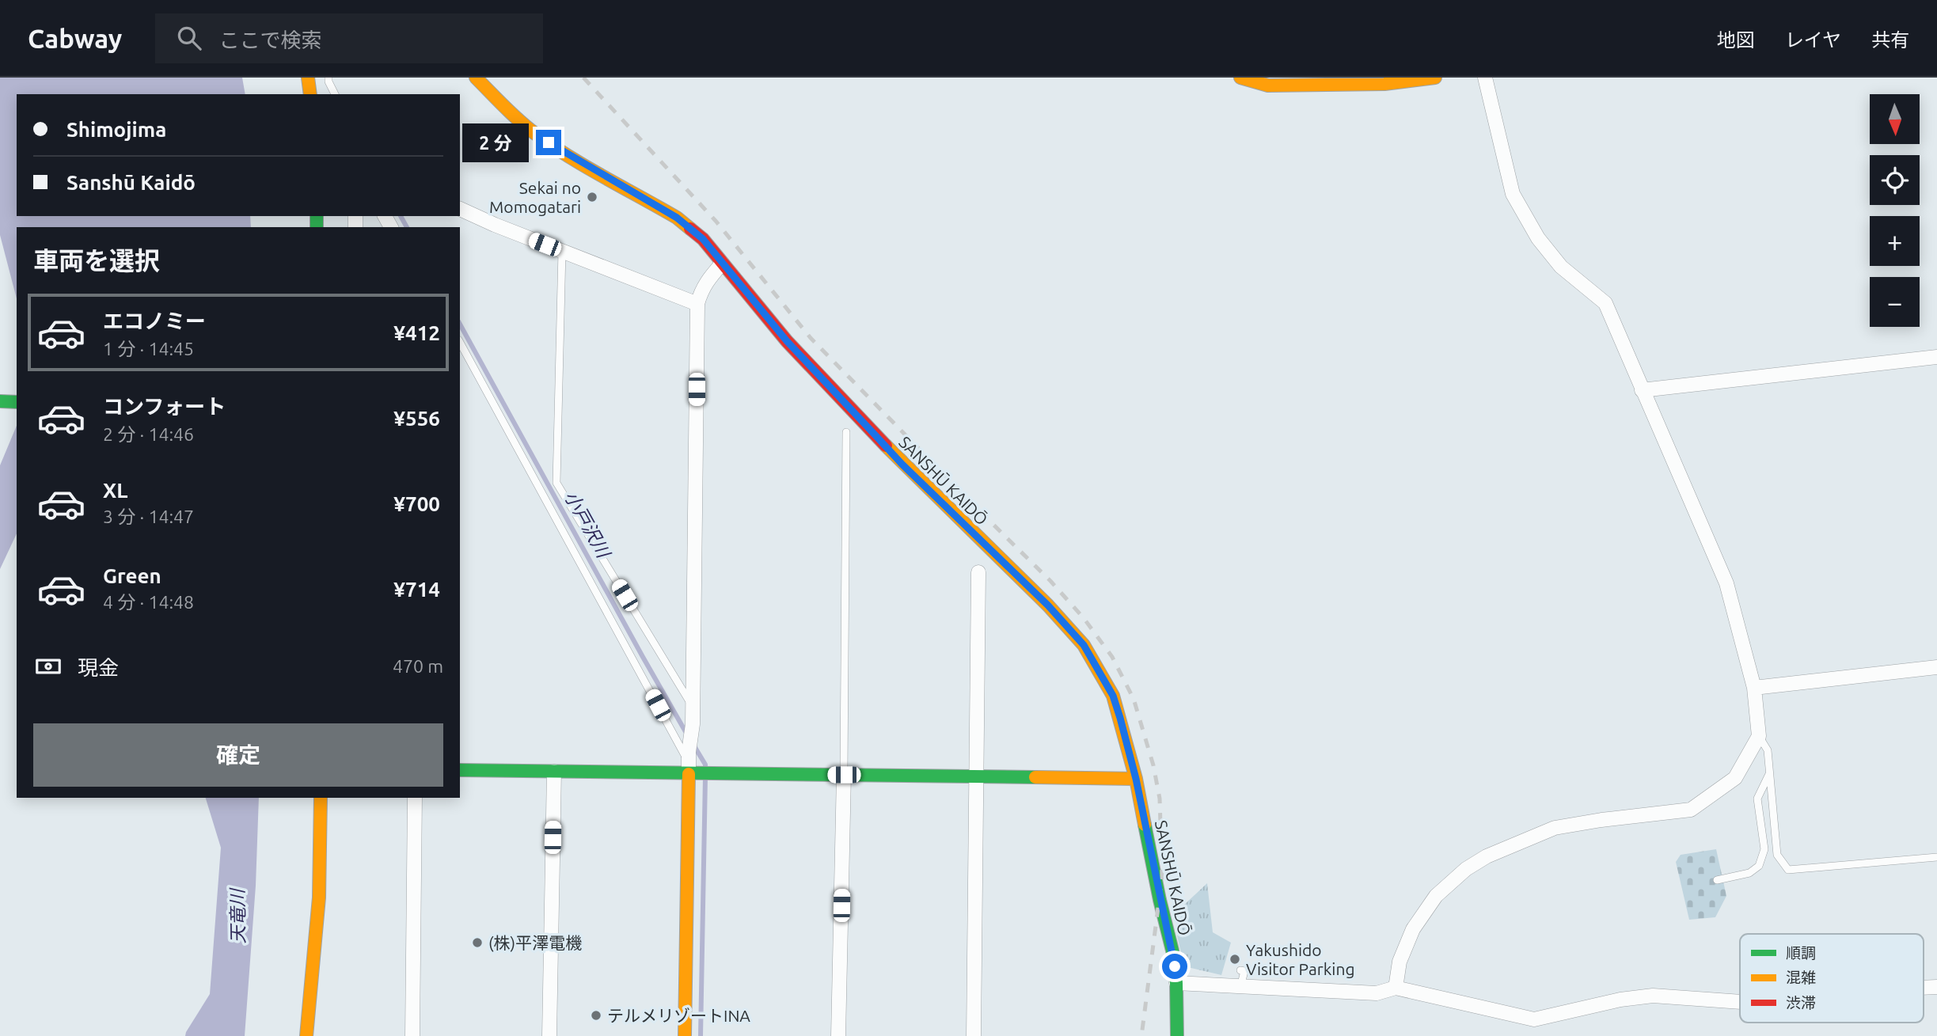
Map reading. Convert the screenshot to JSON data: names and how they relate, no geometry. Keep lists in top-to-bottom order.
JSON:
{
  "streets": {
    "main road": ["SANSHŪ KAIDŌ"]
  },
  "water": ["小戸沢川", "天竜川"],
  "places": [
    "Sekai no Momogatari",
    "(株)平澤電機",
    "Yakushido Visitor Parking",
    "テルメリゾートINA"
  ],
  "legend": ["順調", "混雑", "渋滞"],
  "north": "bottom",
  "page": {
    "header": "Cabway",
    "search": "ここで検索",
    "nav": ["地図", "レイヤ", "共有"],
    "map_buttons": ["+", "−"],
    "banner": ["Shimojima", "Sanshū Kaidō"],
    "bubble": "2 分",
    "heading": "車両を選択",
    "list": [
      {
        "name": "エコノミー",
        "note": "1 分 · 14:45",
        "value": "¥412"
      },
      {
        "name": "コンフォート",
        "note": "2 分 · 14:46",
        "value": "¥556"
      },
      {
        "name": "XL",
        "note": "3 分 · 14:47",
        "value": "¥700"
      },
      {
        "name": "Green",
        "note": "4 分 · 14:48",
        "value": "¥714"
      }
    ],
    "pay": ["現金", "470 m"],
    "buttons": "確定"
  }
}
